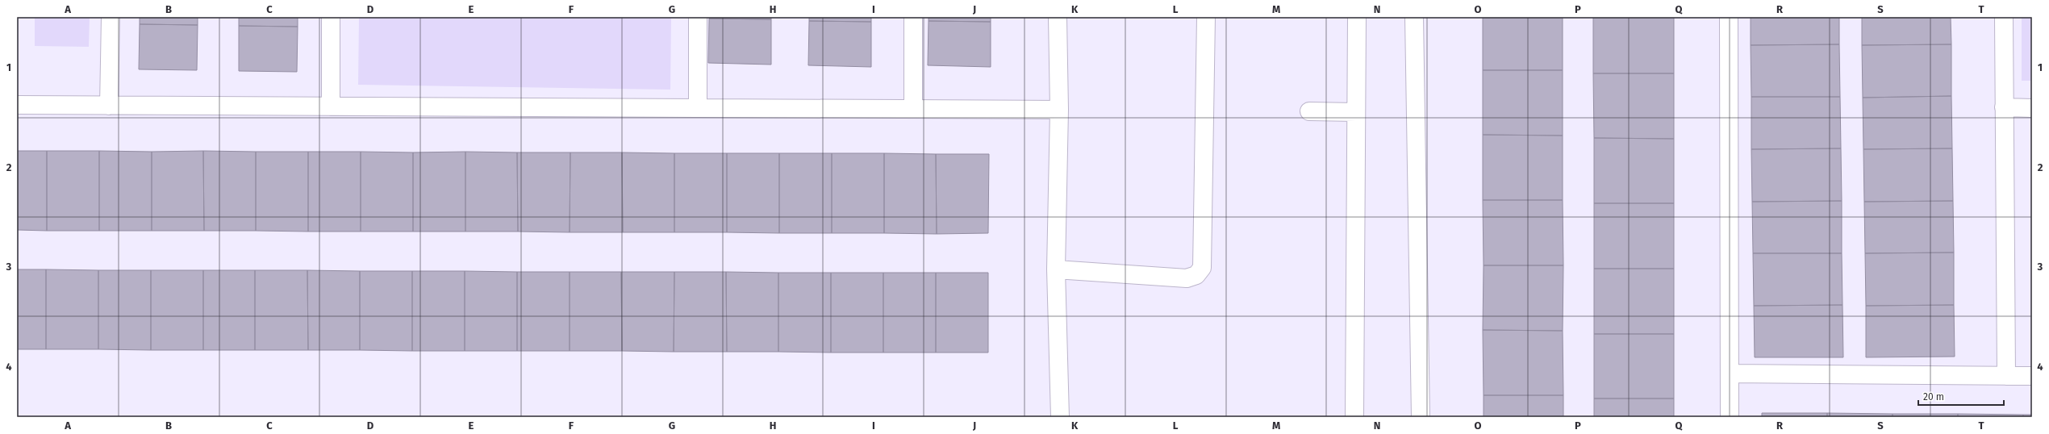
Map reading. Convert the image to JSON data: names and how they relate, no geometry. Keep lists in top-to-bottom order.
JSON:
{
  "scale_bar": "20 m",
  "grid": {
    "columns": [
      "A",
      "B",
      "C",
      "D",
      "E",
      "F",
      "G",
      "H",
      "I",
      "J",
      "K",
      "L",
      "M",
      "N",
      "O",
      "P",
      "Q",
      "R",
      "S",
      "T"
    ],
    "rows": [
      "1",
      "2",
      "3",
      "4"
    ]
  }
}
